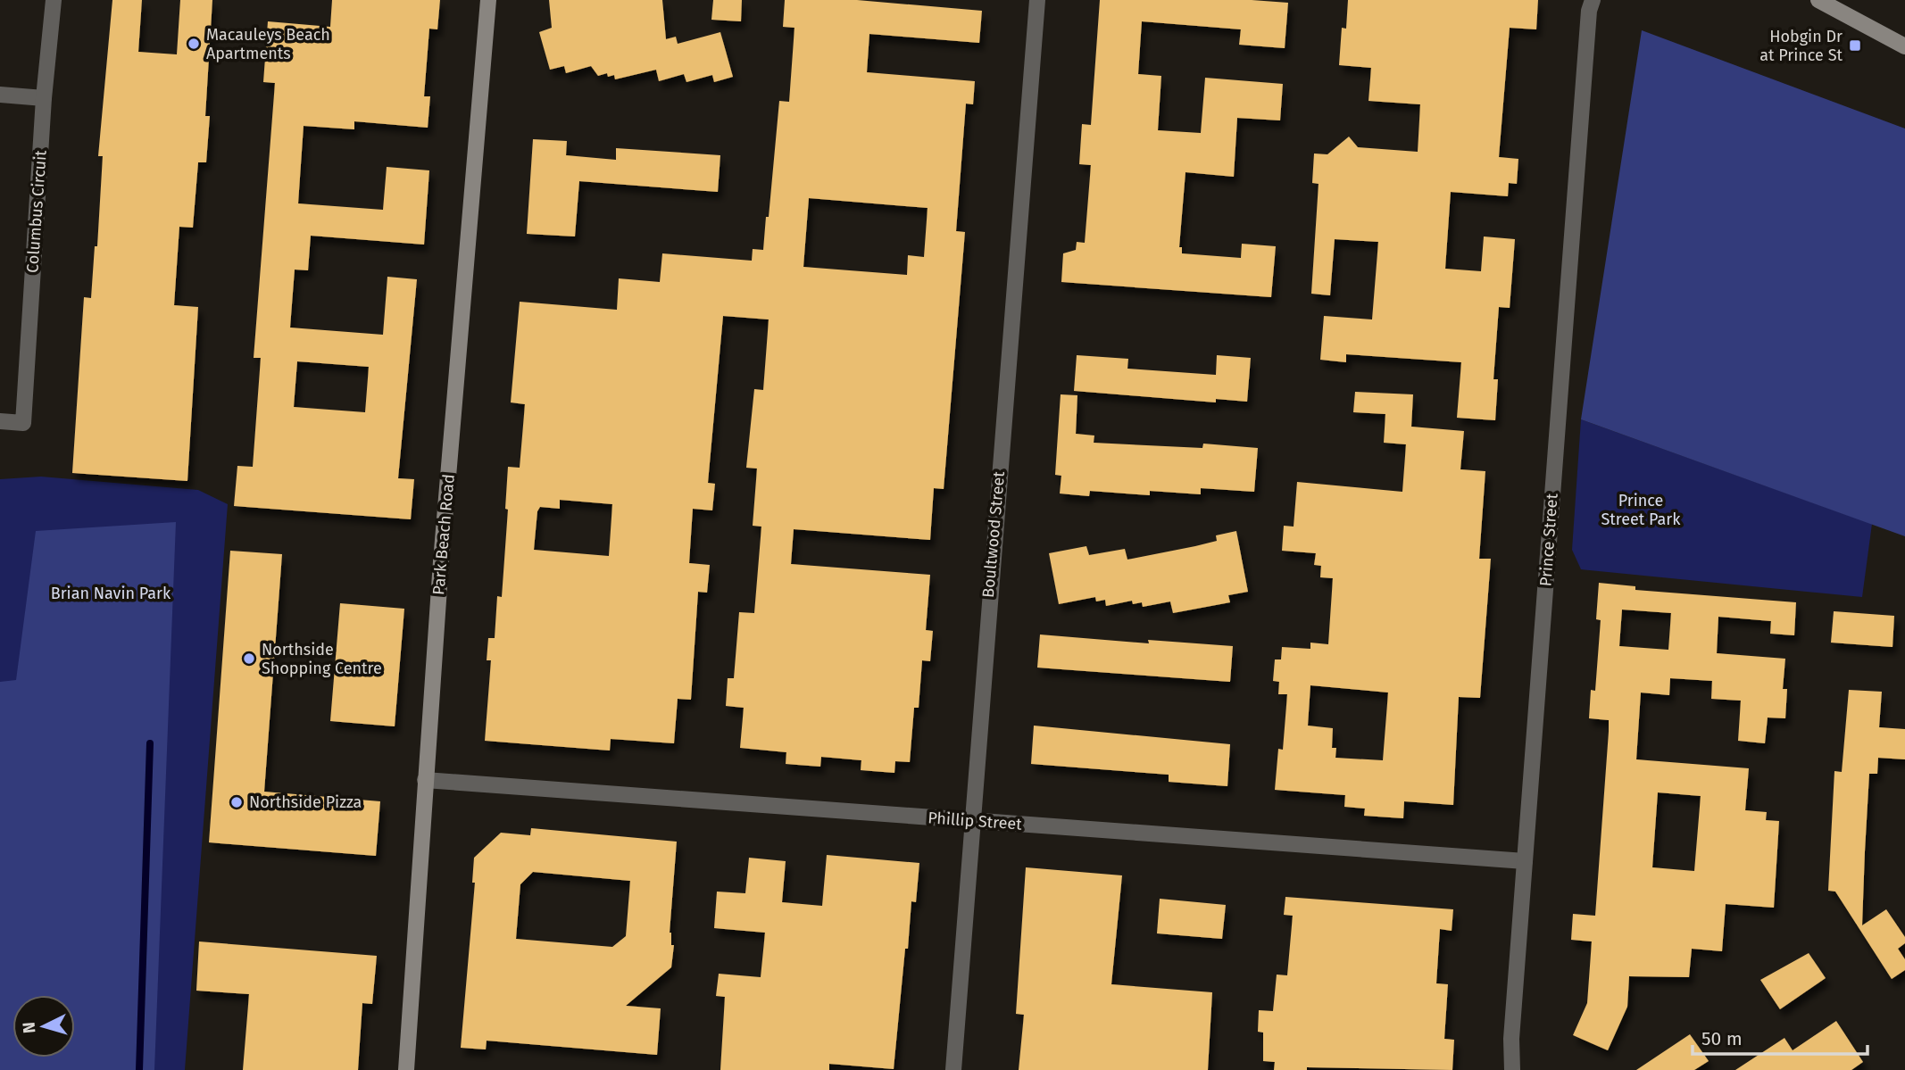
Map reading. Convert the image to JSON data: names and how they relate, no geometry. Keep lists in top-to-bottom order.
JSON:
{
  "streets": {
    "street": [
      "Columbus Circuit",
      "Park Beach Road",
      "Boultwood Street",
      "Prince Street",
      "Phillip Street"
    ]
  },
  "crossings": [
    ["Park Beach Road", "Phillip Street"],
    ["Boultwood Street", "Phillip Street"],
    ["Prince Street", "Phillip Street"]
  ],
  "parks": ["Prince Street Park", "Brian Navin Park"],
  "places": {
    "other": ["Macauleys Beach Apartments", "Northside Shopping Centre", "Northside Pizza"],
    "transit": ["Hobgin Dr at Prince St"]
  },
  "scale_bar": "50 m",
  "north": "left"
}
